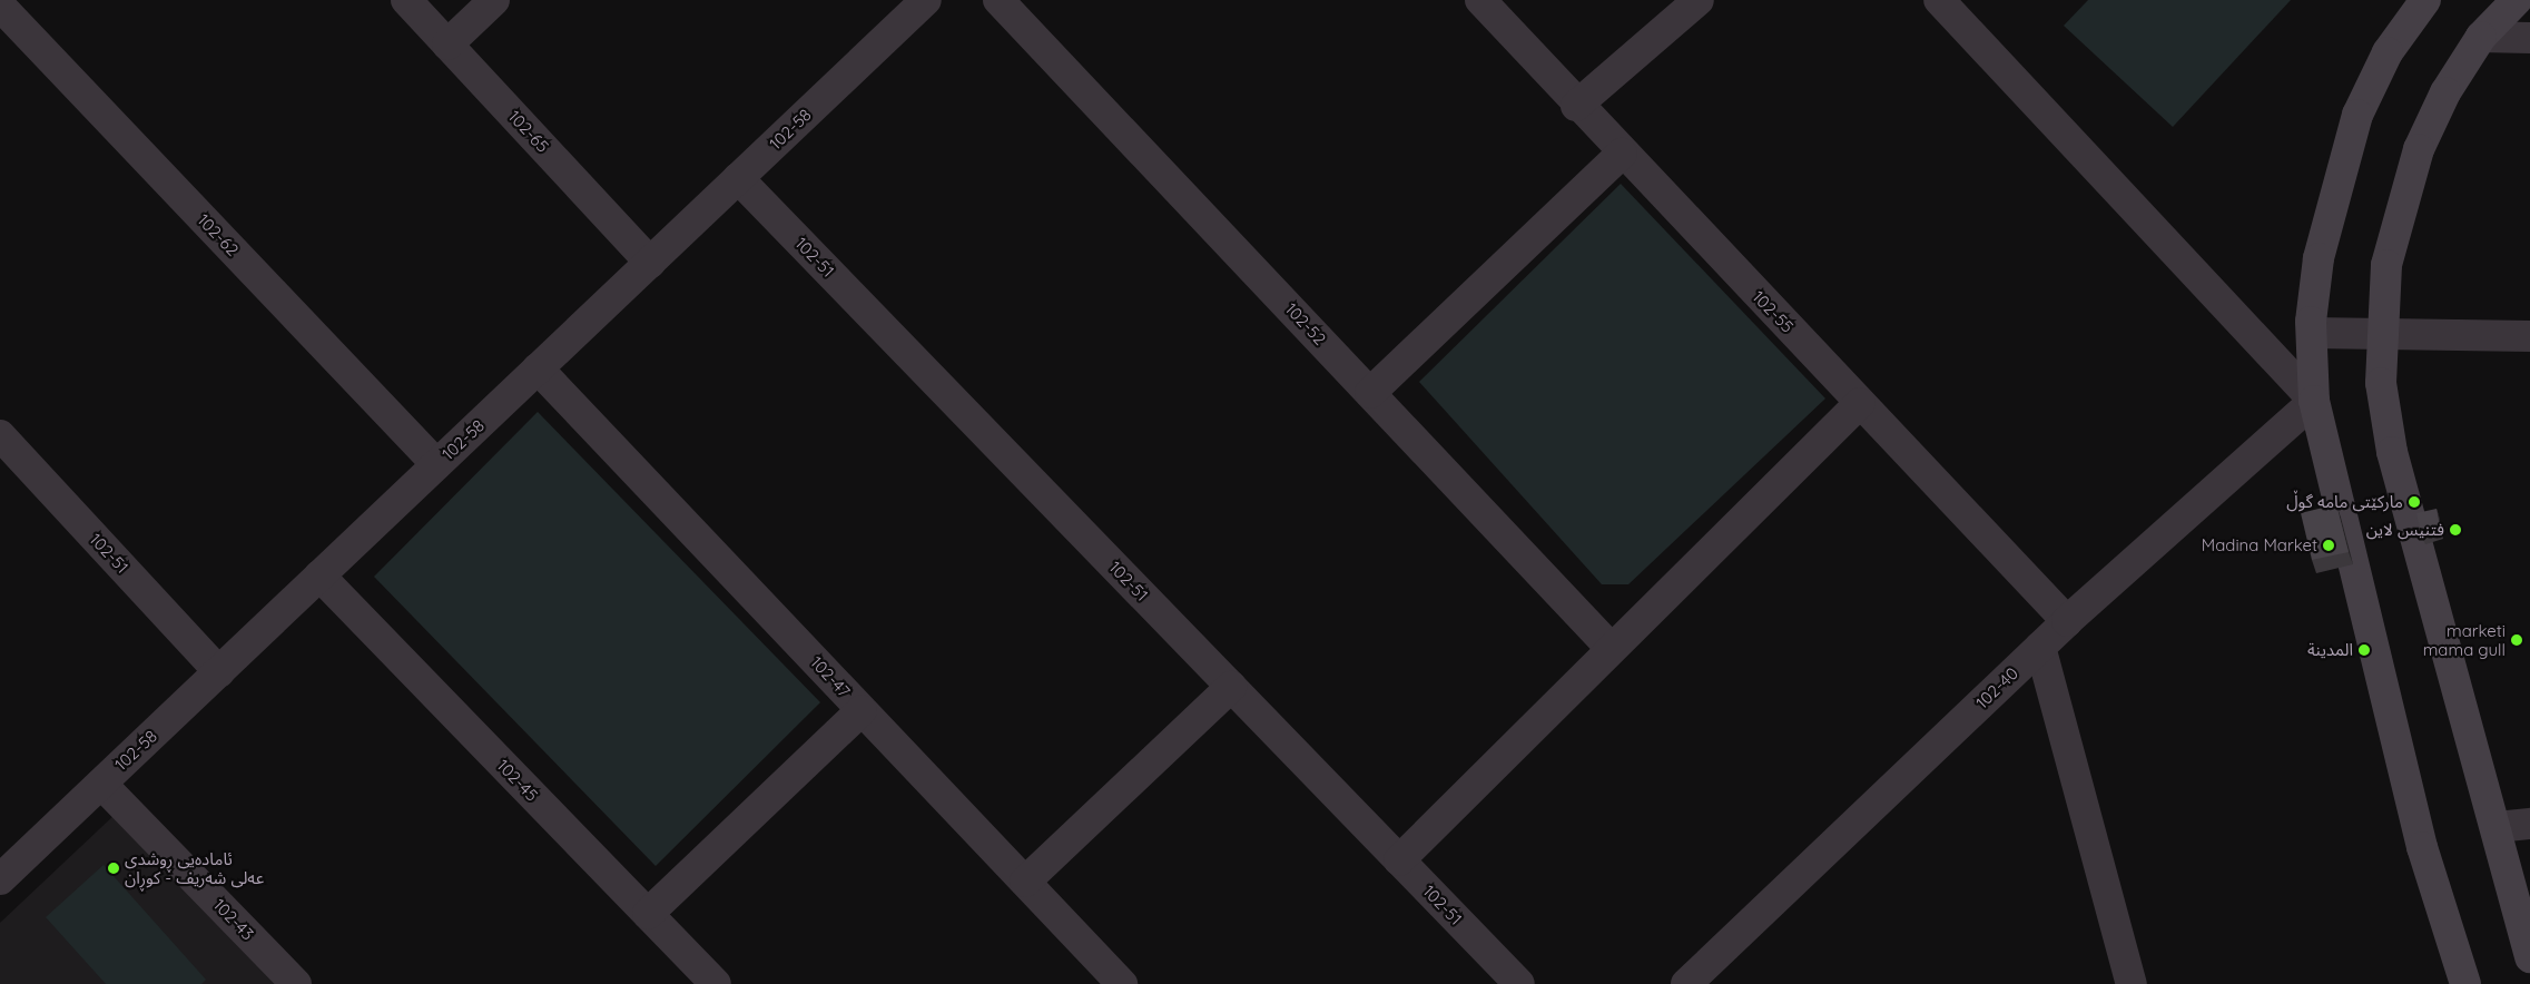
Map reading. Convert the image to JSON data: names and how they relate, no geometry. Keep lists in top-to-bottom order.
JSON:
{
  "streets": {
    "street": [
      "102-58",
      "102-65",
      "102-62",
      "102-51",
      "102-55",
      "102-52",
      "102-47",
      "102-40",
      "102-45",
      "102-43"
    ]
  },
  "crossings": [
    ["102-58", "102-65"],
    ["102-58", "102-62"],
    ["102-58", "102-51"],
    ["102-58", "102-47"],
    ["102-58", "102-45"],
    ["102-58", "102-43"],
    ["102-55", "102-40"]
  ],
  "places": [
    "مارکێتی مامە گوڵ",
    "فتنيس لاين",
    "Madina Market",
    "marketi mama gull",
    "المدينة",
    "ئامادەیی ڕوشدی عەلی شەریف - کوڕان"
  ]
}
